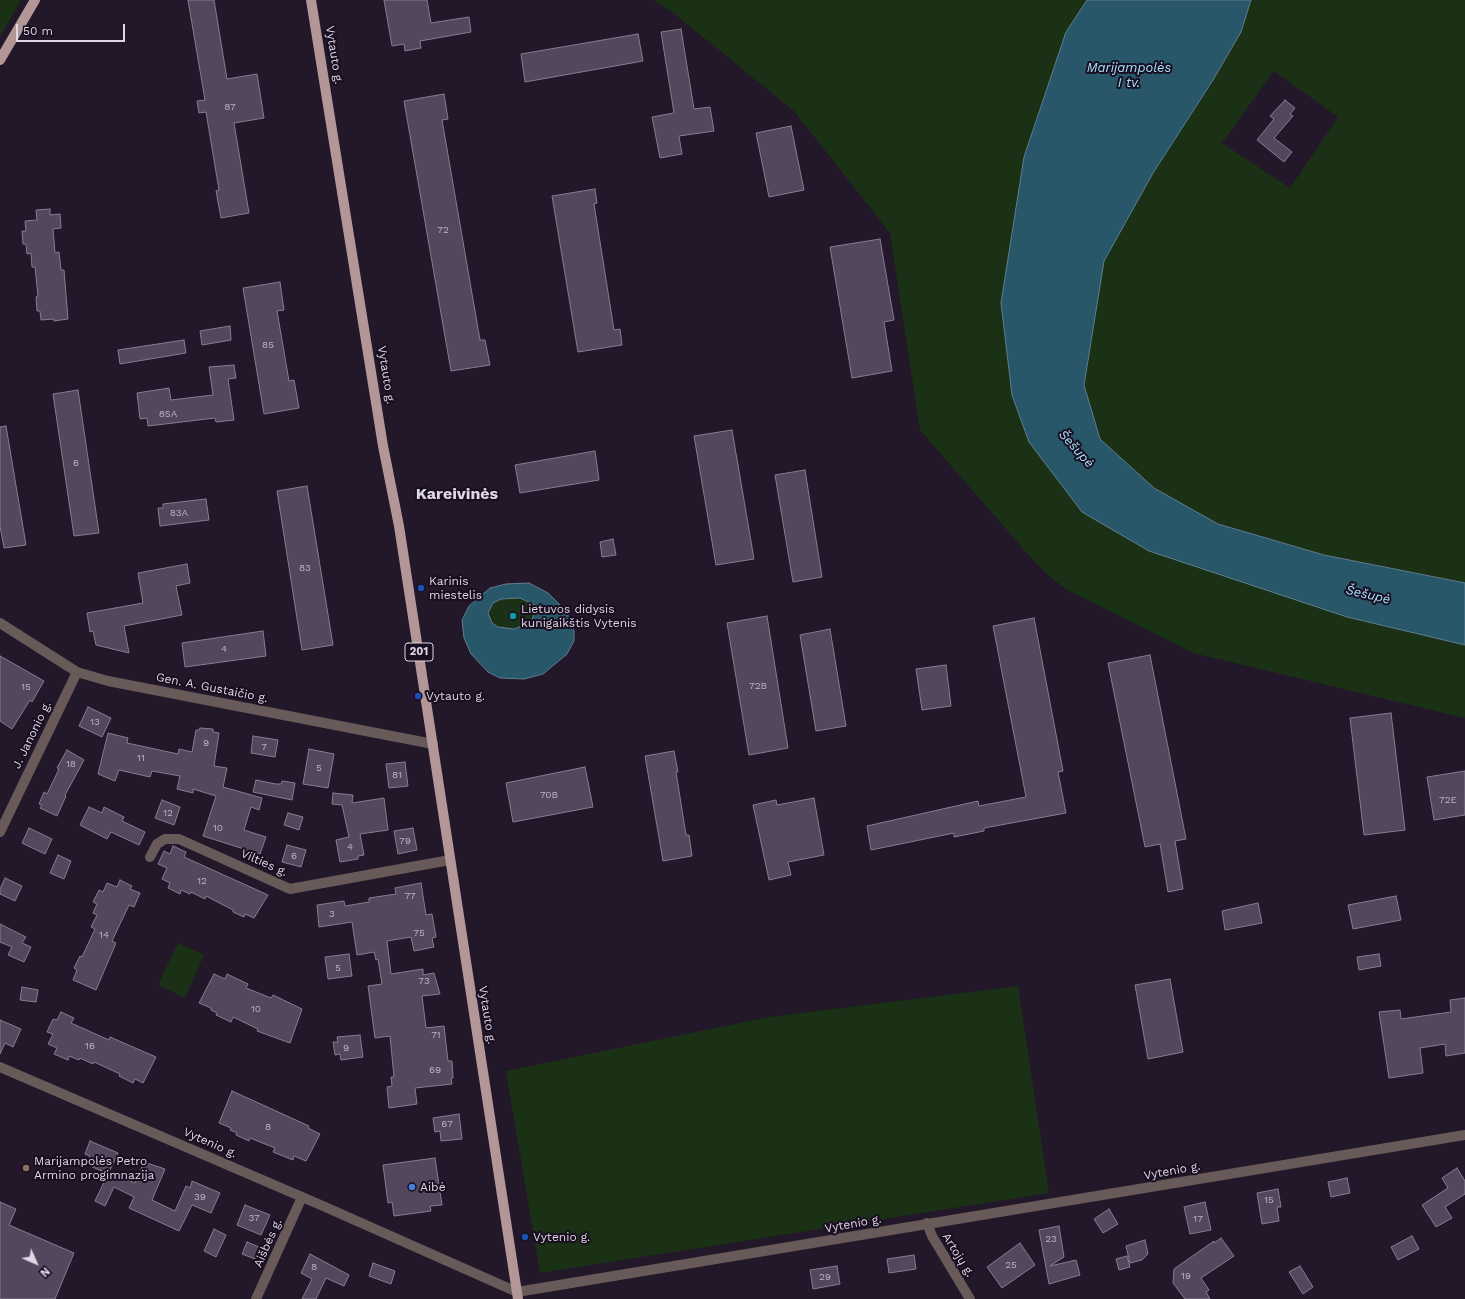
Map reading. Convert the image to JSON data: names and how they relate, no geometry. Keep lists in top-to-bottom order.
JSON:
{
  "streets": {
    "main road": ["Vytauto g.", "201"],
    "street": [
      "Gen. A. Gustaičio g.",
      "J. Janonio g.",
      "Vilties g.",
      "Vytenio g.",
      "Aišbės g.",
      "Artojų g."
    ]
  },
  "crossings": [
    ["Vytauto g.", "Gen. A. Gustaičio g."],
    ["Vytauto g.", "Vilties g."],
    ["Vytauto g.", "Vytenio g."],
    ["Gen. A. Gustaičio g.", "J. Janonio g."],
    ["Vytenio g.", "Aišbės g."],
    ["Vytenio g.", "Artojų g."]
  ],
  "districts": ["Kareivinės"],
  "water": ["Marijampolės I tv.", "Šešupė"],
  "places": [
    "Karinis miestelis",
    "Lietuvos didysis kunigaikštis Vytenis",
    "Vytauto g.",
    "Marijampolės Petro Armino progimnazija",
    "Aibė",
    "Vytenio g."
  ],
  "house_numbers": [
    "87",
    "72",
    "85",
    "85A",
    "6",
    "83A",
    "83",
    "4",
    "72B",
    "15",
    "13",
    "9",
    "7",
    "11",
    "18",
    "5",
    "81",
    "70B",
    "72E",
    "12",
    "10",
    "79",
    "4",
    "6",
    "12",
    "77",
    "3",
    "75",
    "14",
    "5",
    "73",
    "10",
    "71",
    "16",
    "9",
    "69",
    "67",
    "8",
    "39",
    "15",
    "37",
    "17",
    "23",
    "25",
    "8",
    "19",
    "29"
  ],
  "scale_bar": "50 m",
  "north": "bottom right"
}
